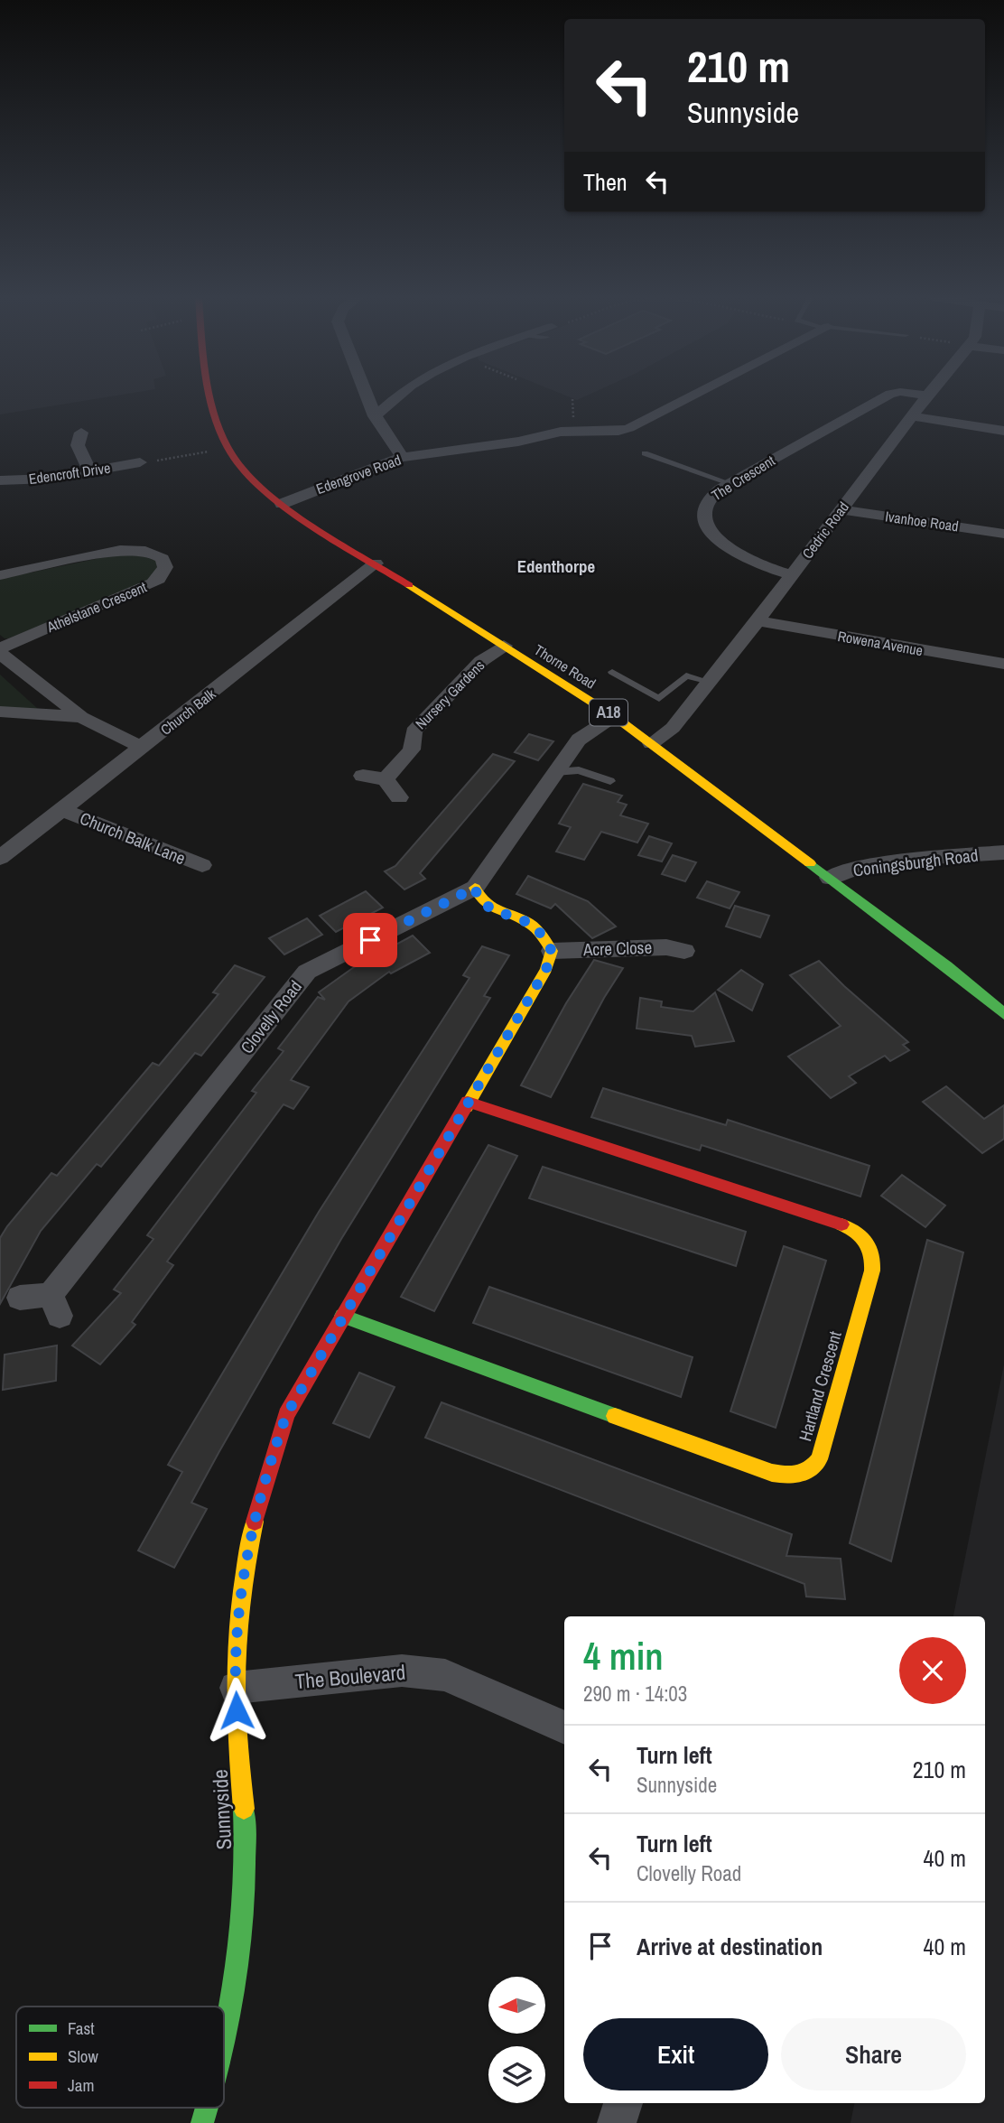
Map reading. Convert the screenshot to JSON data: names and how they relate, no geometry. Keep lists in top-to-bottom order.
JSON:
{
  "streets": {
    "main road": [
      "Thorne Road",
      "A18",
      "Hartland Crescent",
      "Sunnyside"
    ],
    "street": [
      "Edencroft Drive",
      "Edengrove Road",
      "The Crescent",
      "Ivanhoe Road",
      "Cedric Road",
      "Athelstane Crescent",
      "Rowena Avenue",
      "Nursery Gardens",
      "Church Balk",
      "Church Balk Lane",
      "Coningsburgh Road",
      "Acre Close",
      "Clovelly Road",
      "The Boulevard"
    ]
  },
  "crossings": [
    ["Edengrove Road", "Thorne Road"],
    ["The Crescent", "Cedric Road"],
    ["Ivanhoe Road", "Cedric Road"],
    ["Cedric Road", "Rowena Avenue"],
    ["Cedric Road", "Thorne Road"],
    ["Thorne Road", "Nursery Gardens"],
    ["Thorne Road", "Church Balk"],
    ["Thorne Road", "Coningsburgh Road"],
    ["Thorne Road", "Clovelly Road"],
    ["Church Balk", "Church Balk Lane"],
    ["Acre Close", "Sunnyside"],
    ["Hartland Crescent", "Sunnyside"],
    ["The Boulevard", "Sunnyside"]
  ],
  "districts": ["Edenthorpe"],
  "legend": ["Fast", "Slow", "Jam"],
  "north": "left",
  "page": {
    "turn": ["210 m", "Sunnyside"],
    "then": "Then",
    "heading": ["4 min", "290 m · 14:03"],
    "list": [
      {
        "name": "Turn left",
        "note": "Sunnyside",
        "value": "210 m"
      },
      {
        "name": "Turn left",
        "note": "Clovelly Road",
        "value": "40 m"
      },
      {
        "name": "Arrive at destination",
        "value": "40 m"
      }
    ],
    "buttons": ["Exit", "Share"]
  }
}
